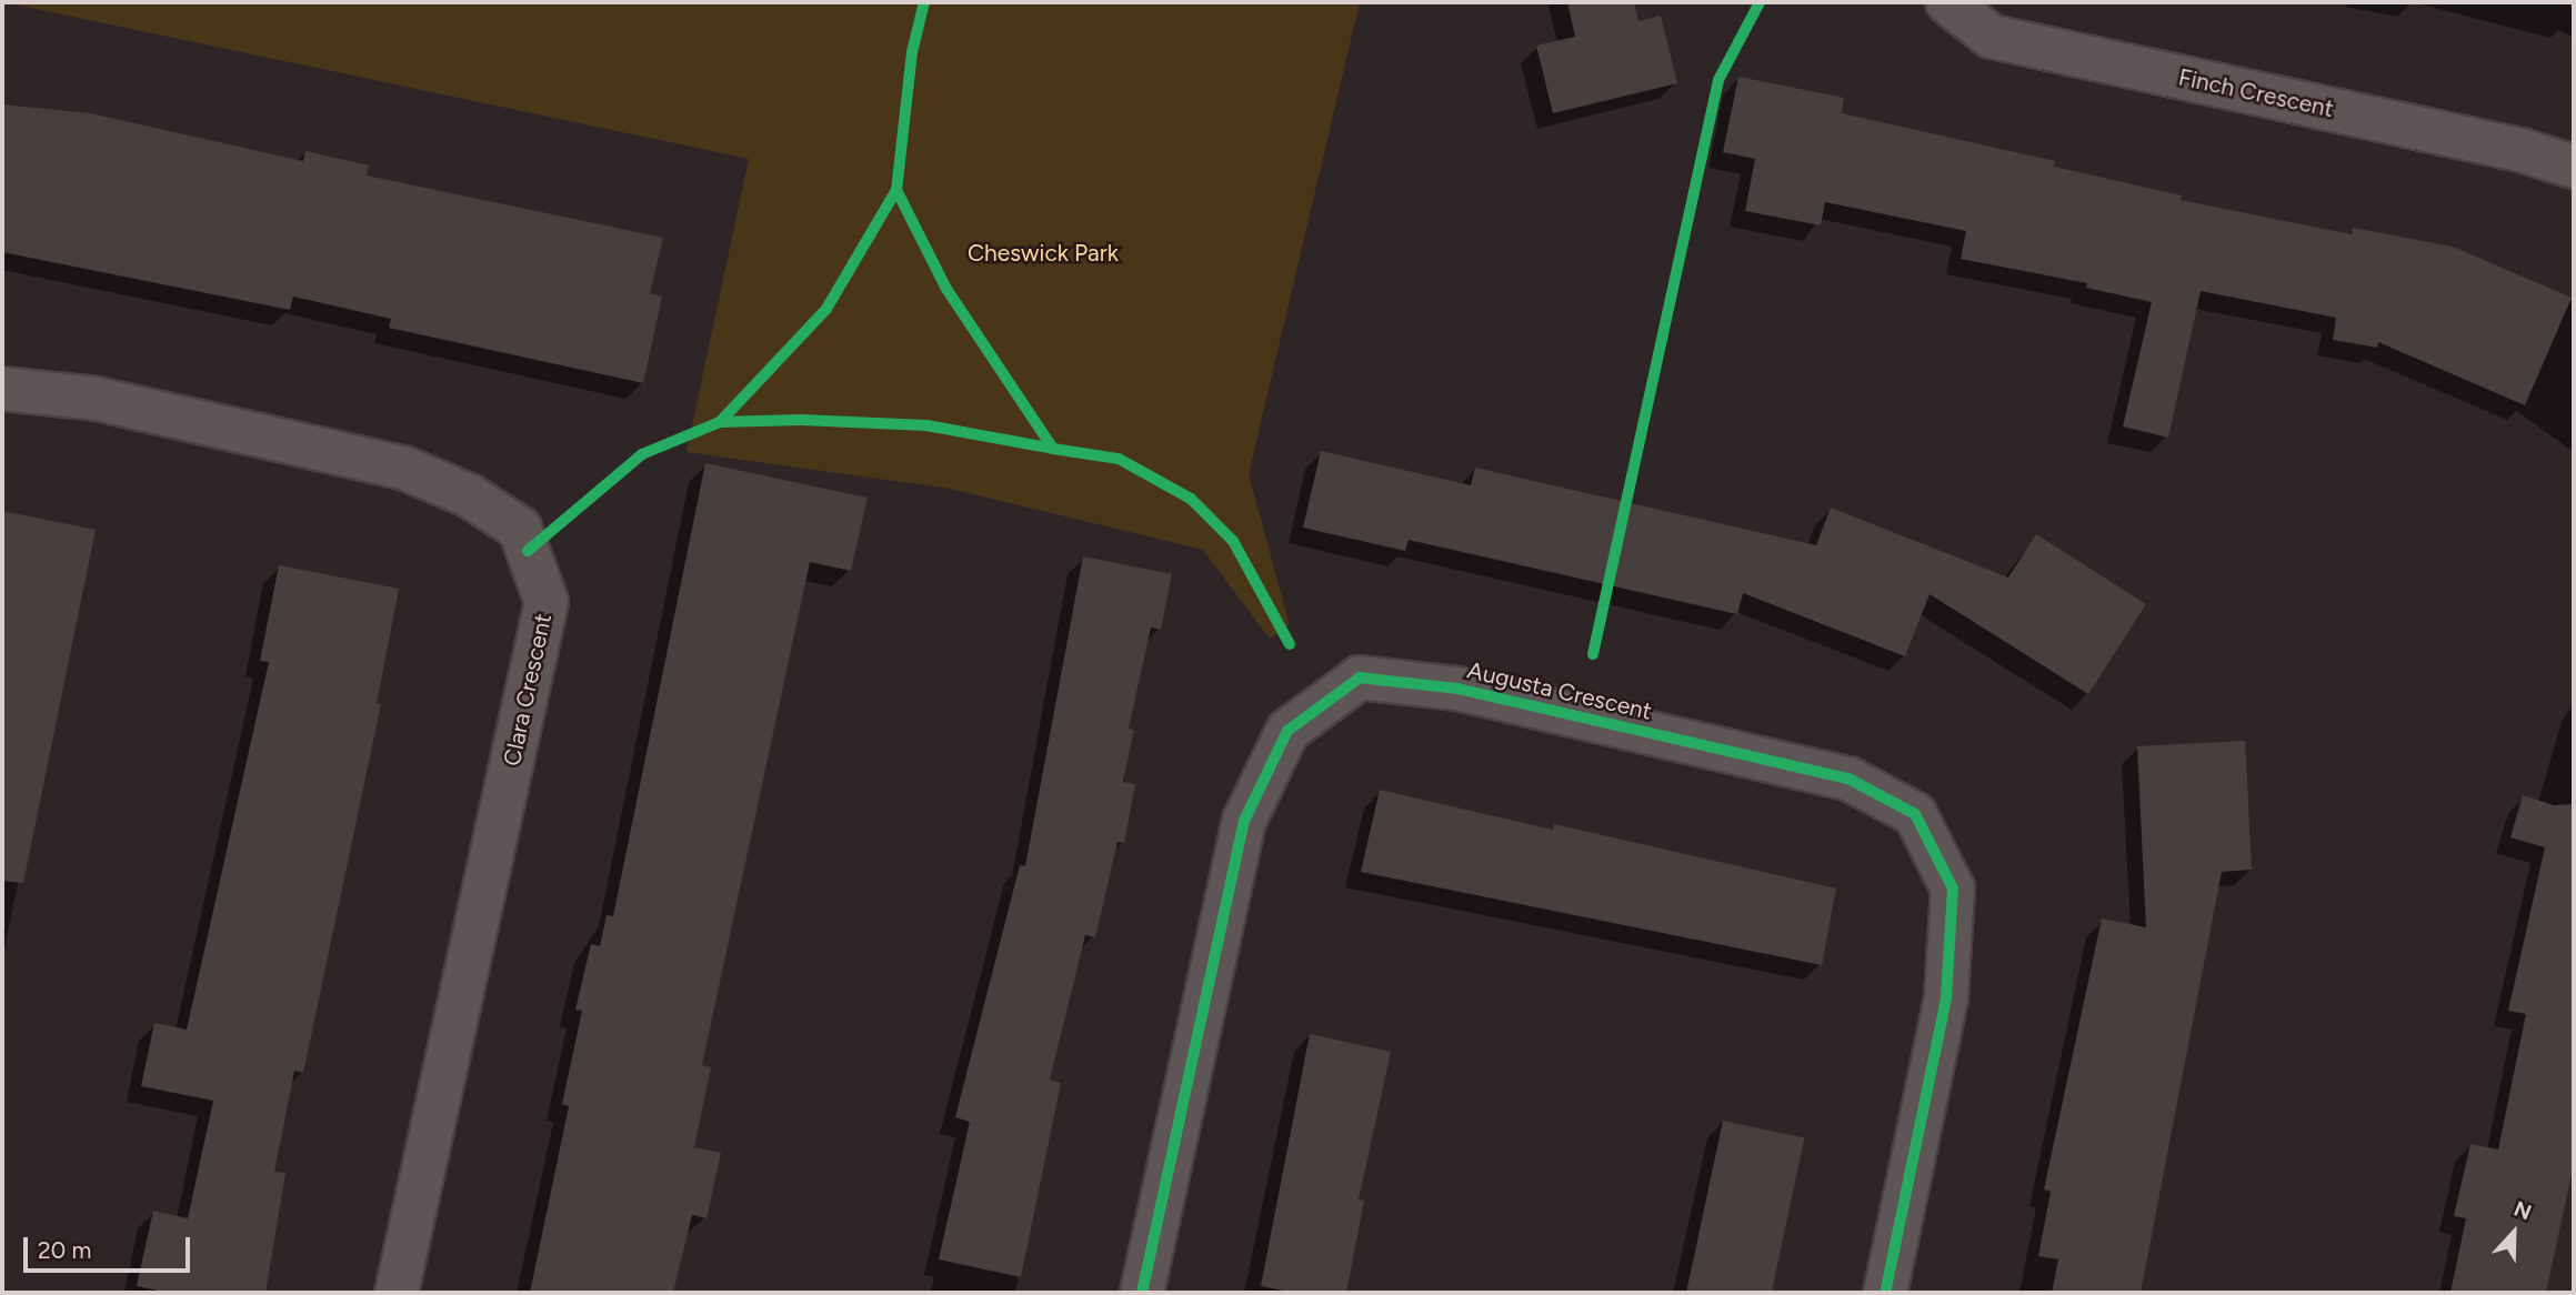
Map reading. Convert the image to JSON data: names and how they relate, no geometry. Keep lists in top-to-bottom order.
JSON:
{
  "streets": {
    "street": ["Finch Crescent", "Clara Crescent", "Augusta Crescent"]
  },
  "parks": ["Cheswick Park"],
  "scale_bar": "20 m",
  "north": "top"
}
